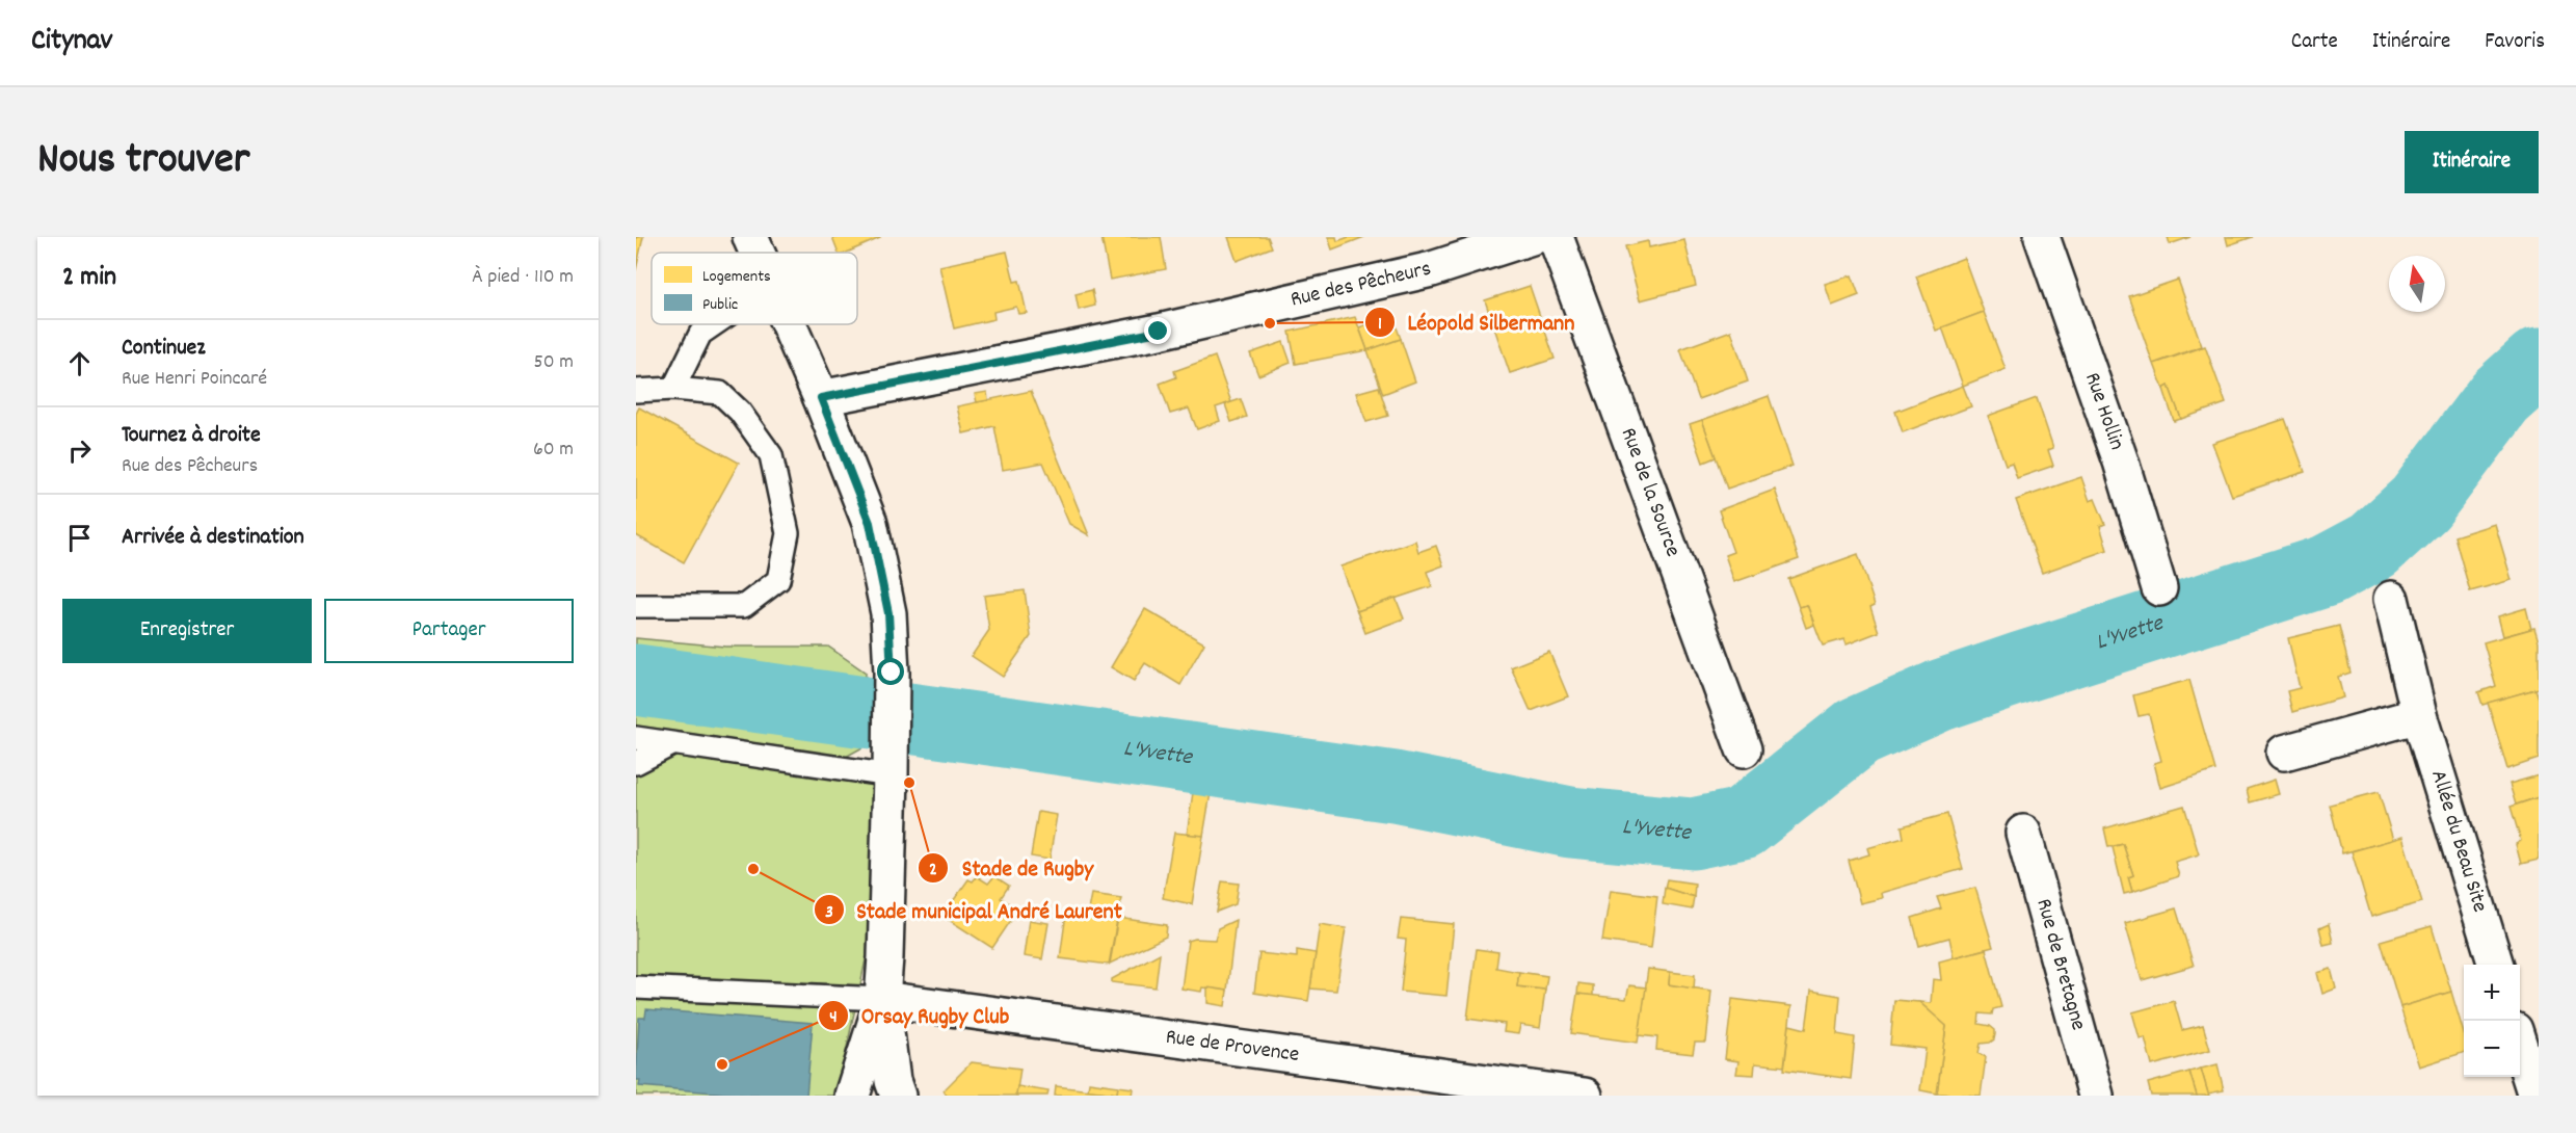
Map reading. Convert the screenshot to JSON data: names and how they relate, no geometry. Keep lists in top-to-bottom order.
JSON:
{
  "streets": {
    "street": [
      "Rue des Pêcheurs",
      "Rue Hollin",
      "Rue de la Source",
      "Allée du Beau Site",
      "Rue de Bretagne",
      "Rue de Provence"
    ]
  },
  "water": ["L'Yvette"],
  "places": [
    "Léopold Silbermann",
    "Stade de Rugby",
    "Stade municipal André Laurent",
    "Orsay Rugby Club"
  ],
  "legend": ["Logements", "Public"],
  "north": "top",
  "page": {
    "header": "Citynav",
    "nav": ["Carte", "Itinéraire", "Favoris"],
    "title": "Nous trouver",
    "buttons": [
      "Itinéraire",
      ["Enregistrer", "Partager"]
    ],
    "heading": ["2 min", "À pied · 110 m"],
    "list": [
      ["Continuez", "Rue Henri Poincaré", "50 m"],
      ["Tournez à droite", "Rue des Pêcheurs", "60 m"],
      "Arrivée à destination"
    ],
    "map_buttons": ["+", "−"]
  }
}
